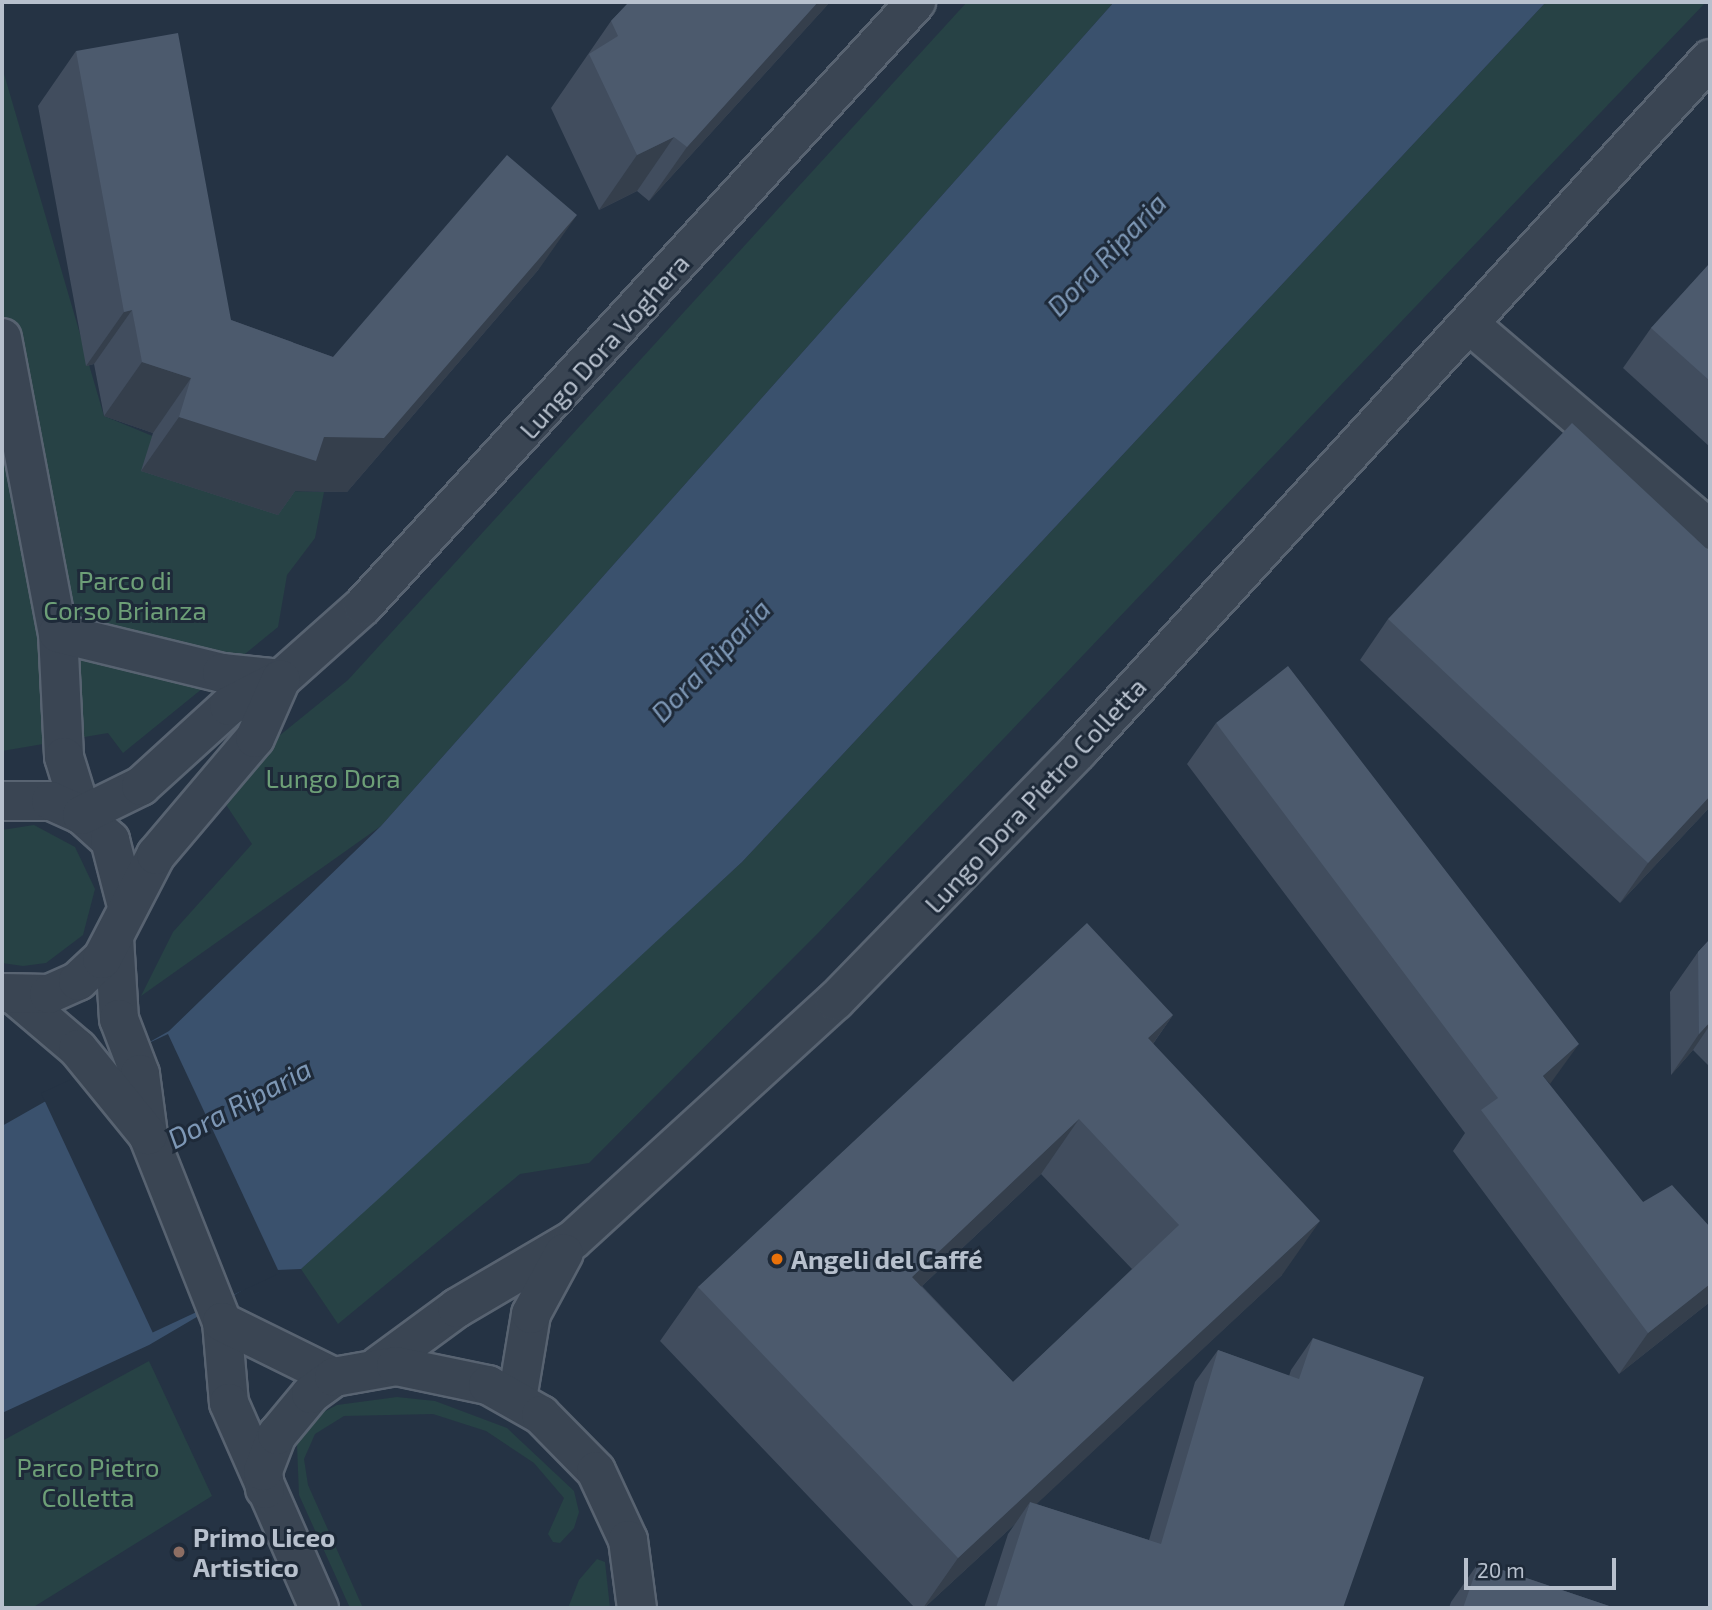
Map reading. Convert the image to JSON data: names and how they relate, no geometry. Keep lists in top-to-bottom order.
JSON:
{
  "streets": {
    "street": ["Lungo Dora Voghera", "Lungo Dora Pietro Colletta"]
  },
  "water": ["Dora Riparia"],
  "parks": ["Parco di Corso Brianza", "Lungo Dora", "Parco Pietro Colletta"],
  "places": ["Angeli del Caffé", "Primo Liceo Artistico"],
  "scale_bar": "20 m"
}
